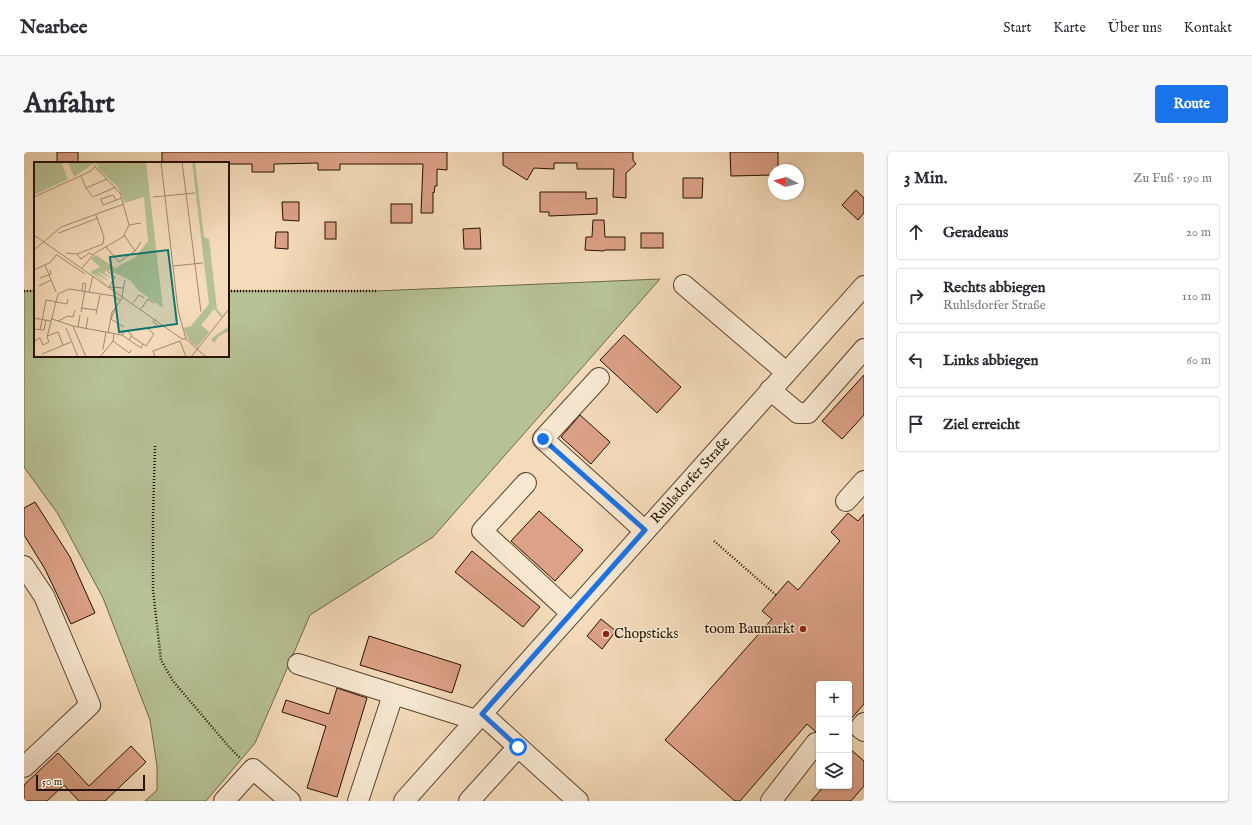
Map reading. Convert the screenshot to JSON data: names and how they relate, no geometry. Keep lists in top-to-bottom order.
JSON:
{
  "streets": {
    "street": ["Ruhlsdorfer Straße"]
  },
  "places": ["toom Baumarkt", "Chopsticks"],
  "scale_bar": "50 m",
  "north": "left",
  "page": {
    "header": "Nearbee",
    "nav": [
      "Start",
      "Karte",
      "Über uns",
      "Kontakt"
    ],
    "buttons": "Route",
    "title": "Anfahrt",
    "heading": ["3 Min.", "Zu Fuß · 190 m"],
    "list": [
      ["Geradeaus", "20 m"],
      ["Rechts abbiegen", "Ruhlsdorfer Straße", "110 m"],
      ["Links abbiegen", "60 m"],
      "Ziel erreicht"
    ],
    "map_buttons": ["+", "−"],
    "scale": "50 m"
  }
}
